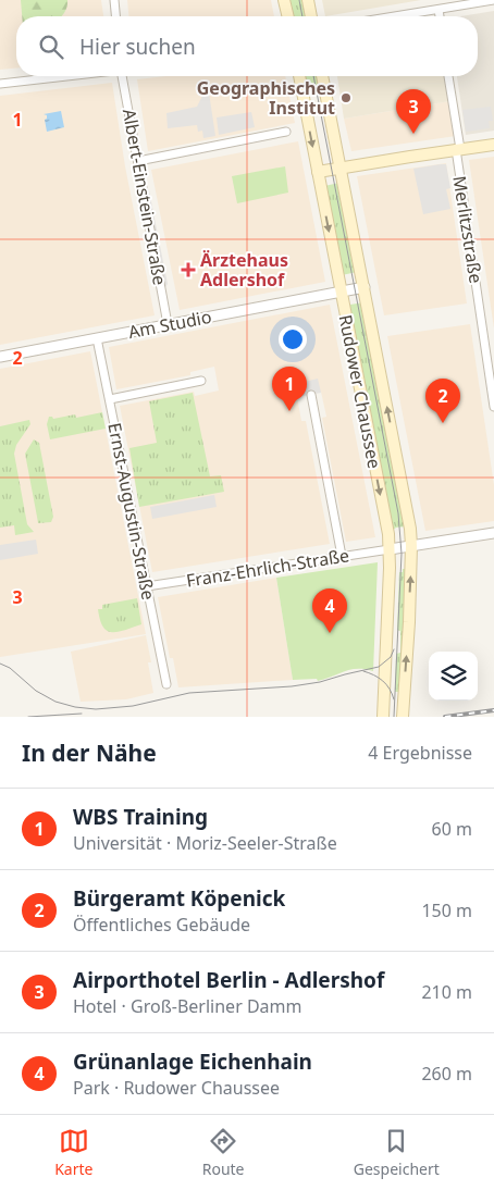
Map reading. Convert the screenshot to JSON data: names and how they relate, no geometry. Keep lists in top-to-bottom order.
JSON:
{
  "streets": {
    "main road": ["Rudower Chaussee"],
    "street": [
      "Albert-Einstein-Straße",
      "Merlitzstraße",
      "Am Studio",
      "Ernst-Augustin-Straße",
      "Franz-Ehrlich-Straße"
    ]
  },
  "crossings": [
    ["Albert-Einstein-Straße", "Am Studio"],
    ["Am Studio", "Rudower Chaussee"],
    ["Am Studio", "Ernst-Augustin-Straße"],
    ["Rudower Chaussee", "Franz-Ehrlich-Straße"],
    ["Ernst-Augustin-Straße", "Franz-Ehrlich-Straße"]
  ],
  "places": {
    "other": ["Geographisches Institut"],
    "health": ["Ärztehaus Adlershof"]
  },
  "page": {
    "search": "Hier suchen",
    "pins": [
      "3",
      "1",
      "2",
      "4"
    ],
    "heading": ["In der Nähe", "4 Ergebnisse"],
    "list": [
      {
        "mark": "1",
        "name": "WBS Training",
        "note": "Universität · Moriz-Seeler-Straße",
        "value": "60 m"
      },
      {
        "mark": "2",
        "name": "Bürgeramt Köpenick",
        "note": "Öffentliches Gebäude",
        "value": "150 m"
      },
      {
        "mark": "3",
        "name": "Airporthotel Berlin - Adlershof",
        "note": "Hotel · Groß-Berliner Damm",
        "value": "210 m"
      },
      {
        "mark": "4",
        "name": "Grünanlage Eichenhain",
        "note": "Park · Rudower Chaussee",
        "value": "260 m"
      }
    ],
    "nav": ["Karte", "Route", "Gespeichert"]
  },
  "grid": {
    "rows": ["1", "2", "3"]
  }
}
